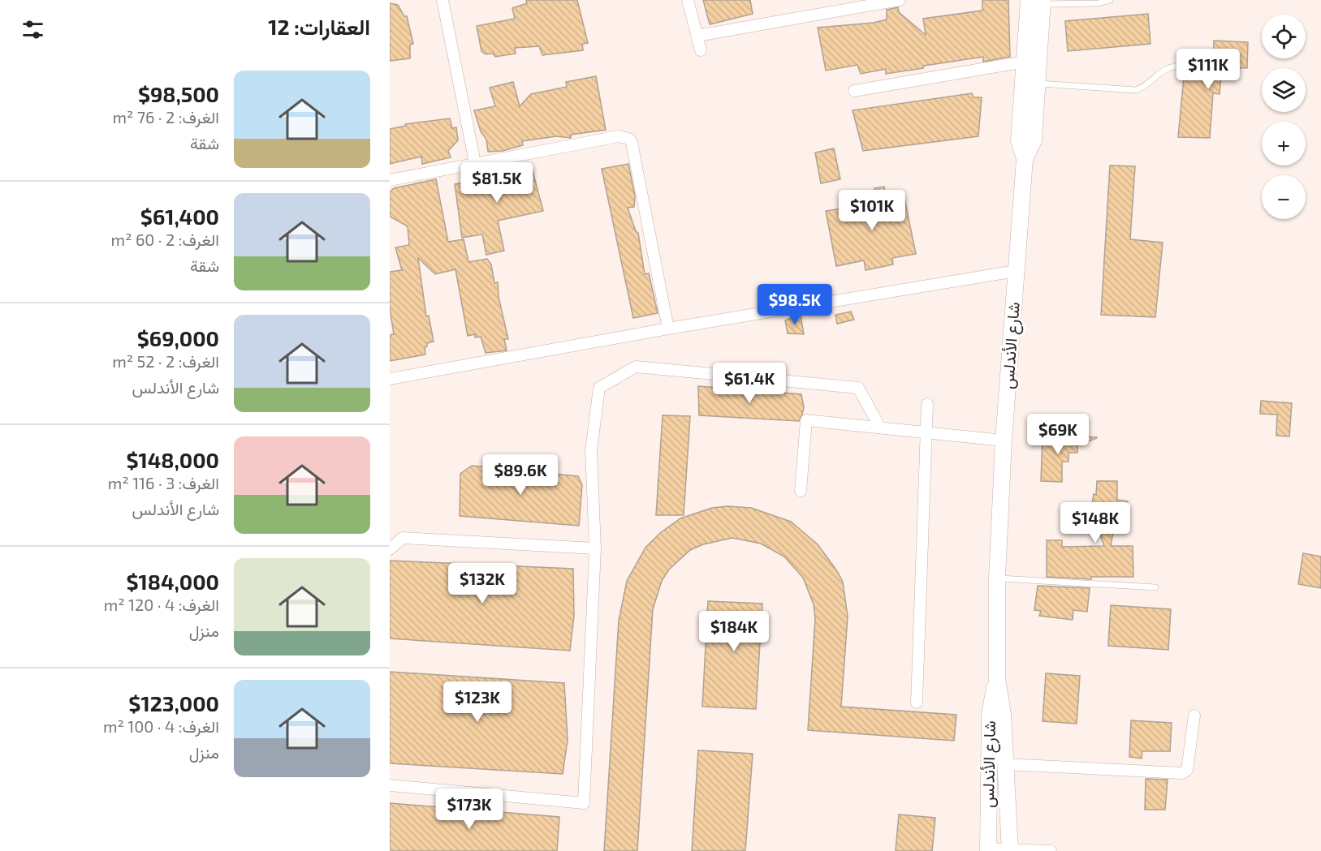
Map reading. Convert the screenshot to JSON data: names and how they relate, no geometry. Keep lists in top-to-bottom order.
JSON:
{
  "streets": {
    "main road": ["شارع الأندلس"]
  },
  "page": {
    "heading": "العقارات: 12",
    "map_buttons": ["+", "−"],
    "price": [
      "$111K",
      "$81.5K",
      "$101K",
      "$98.5K",
      "$61.4K",
      "$69K",
      "$89.6K",
      "$148K",
      "$132K",
      "$184K",
      "$123K",
      "$173K"
    ],
    "list": [
      {
        "name": "$98,500",
        "note": "الغرف: 2 · 76 m² · شقة"
      },
      {
        "name": "$61,400",
        "note": "الغرف: 2 · 60 m² · شقة"
      },
      {
        "name": "$69,000",
        "note": "الغرف: 2 · 52 m² · شارع الأندلس"
      },
      {
        "name": "$148,000",
        "note": "الغرف: 3 · 116 m² · شارع الأندلس"
      },
      {
        "name": "$184,000",
        "note": "الغرف: 4 · 120 m² · منزل"
      },
      {
        "name": "$123,000",
        "note": "الغرف: 4 · 100 m² · منزل"
      }
    ]
  }
}
